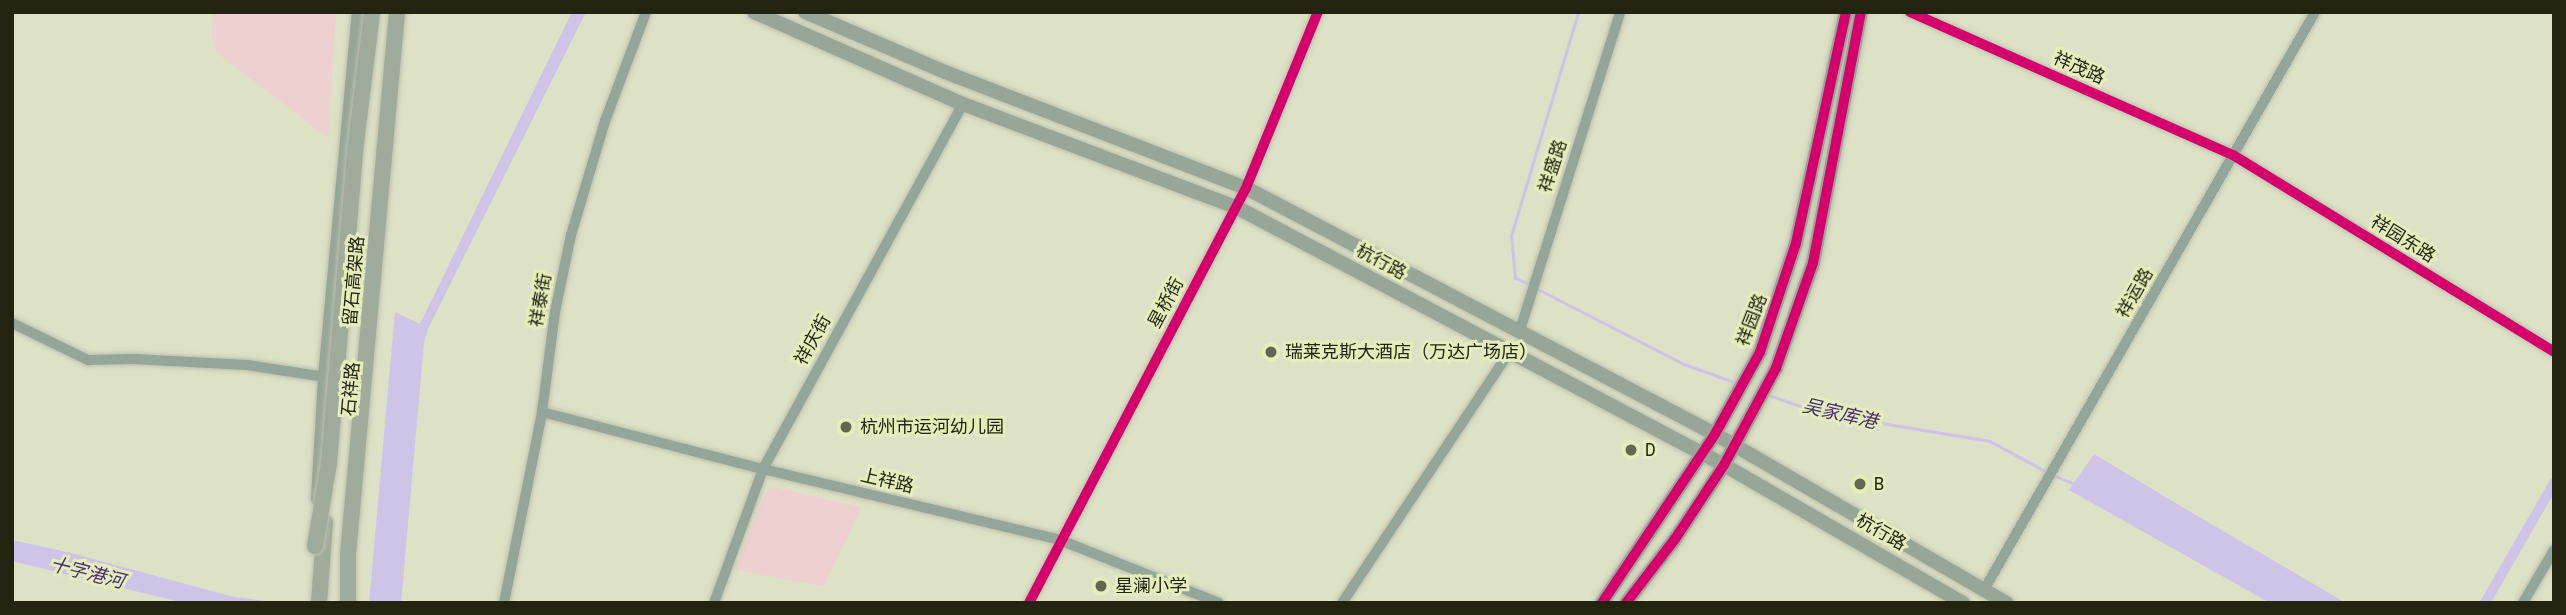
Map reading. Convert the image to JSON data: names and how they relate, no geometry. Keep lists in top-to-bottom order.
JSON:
{
  "streets": {
    "highway": ["留石高架路"],
    "main road": ["杭行路", "祥园路", "石祥路"],
    "street": [
      "祥茂路",
      "祥盛路",
      "祥园东路",
      "祥运路",
      "祥泰街",
      "星桥街",
      "祥庆街",
      "上祥路"
    ]
  },
  "crossings": [
    ["祥茂路", "祥园东路"],
    ["祥茂路", "祥运路"],
    ["祥盛路", "杭行路"],
    ["祥园东路", "祥运路"],
    ["杭行路", "祥运路"],
    ["杭行路", "星桥街"],
    ["杭行路", "祥园路"],
    ["杭行路", "祥庆街"],
    ["留石高架路", "石祥路"],
    ["祥泰街", "上祥路"],
    ["星桥街", "上祥路"],
    ["祥庆街", "上祥路"]
  ],
  "water": ["吴家库港", "十字港河"],
  "places": [
    "瑞莱克斯大酒店（万达广场店）",
    "杭州市运河幼儿园",
    "D",
    "B",
    "星澜小学"
  ]
}
